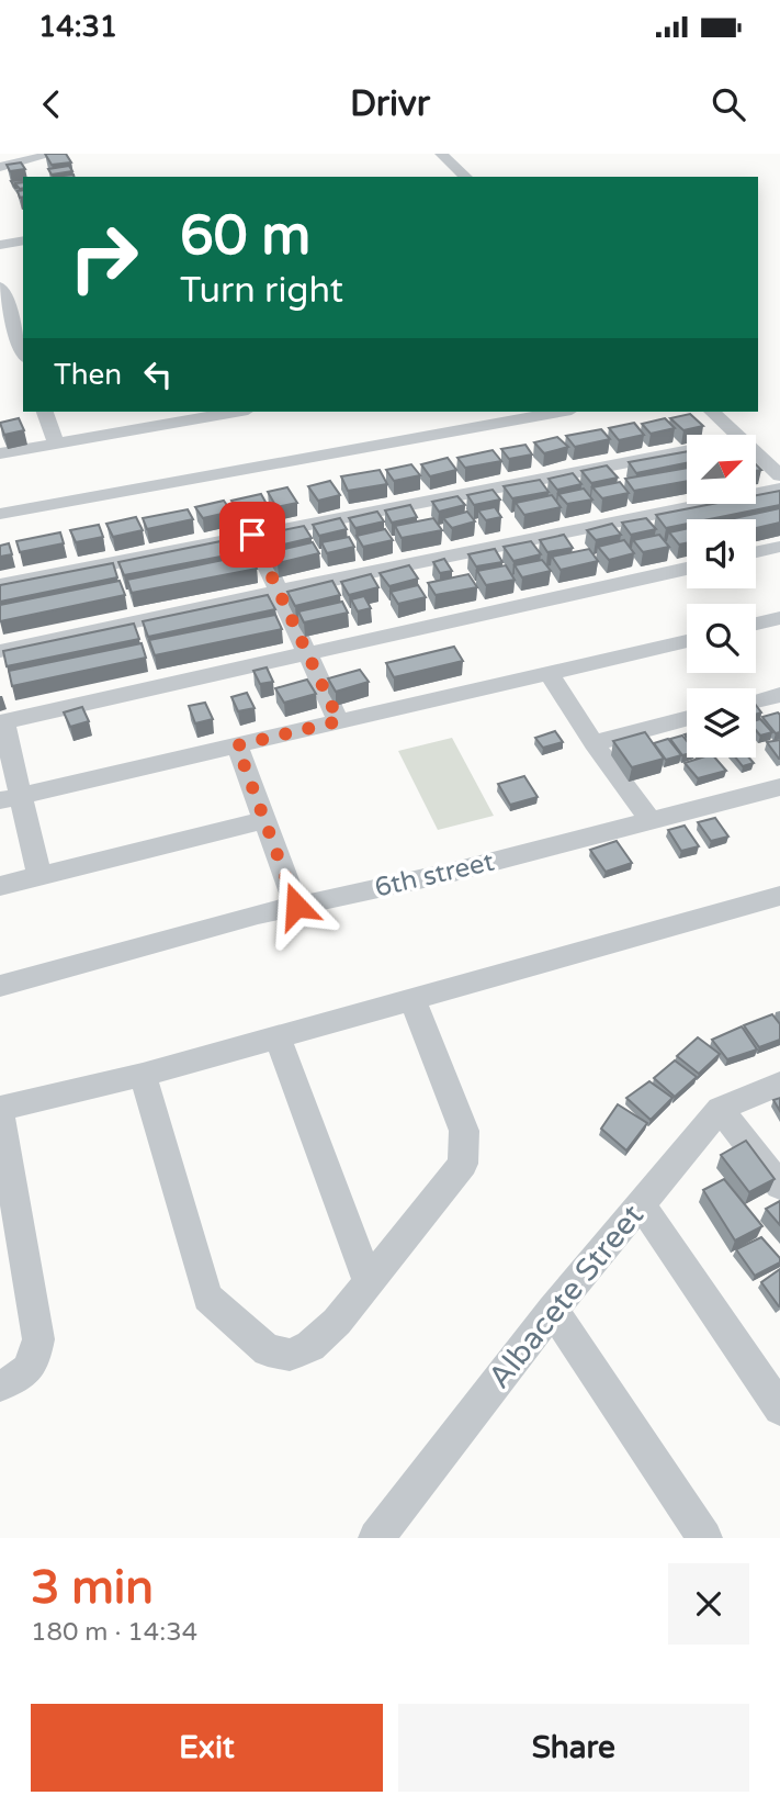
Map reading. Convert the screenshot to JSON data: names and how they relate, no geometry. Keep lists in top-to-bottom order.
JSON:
{
  "streets": {
    "street": ["6th street", "Albacete Street"]
  },
  "north": "top right",
  "page": {
    "status": "14:31",
    "header": "Drivr",
    "turn": ["60 m", "Turn right"],
    "then": "Then",
    "heading": ["3 min", "180 m · 14:34"],
    "buttons": ["Exit", "Share"]
  }
}
